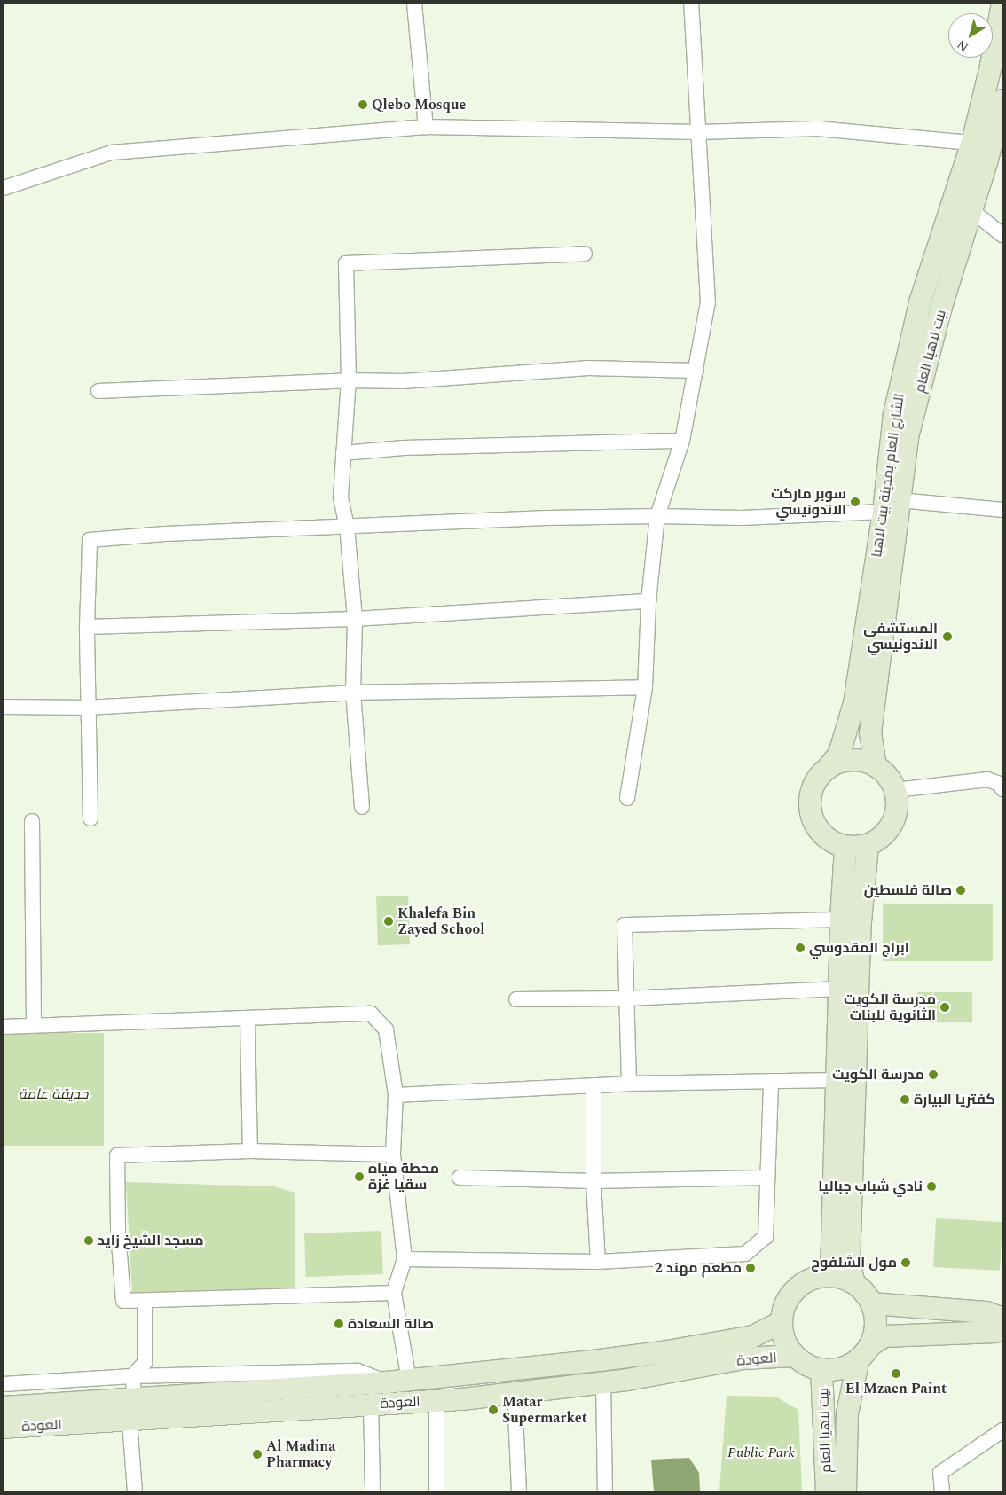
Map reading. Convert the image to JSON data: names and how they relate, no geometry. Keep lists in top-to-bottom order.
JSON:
{
  "streets": {
    "main road": ["بيت لاهيا العام", "الشارع العام بمدينة بيت لاهيا", "العودة"]
  },
  "crossings": [
    ["بيت لاهيا العام", "الشارع العام بمدينة بيت لاهيا"],
    ["بيت لاهيا العام", "العودة"]
  ],
  "parks": ["حديقة عامة", "Public Park"],
  "places": [
    "Qlebo Mosque",
    "سوبر ماركت الاندونيسي",
    "المستشفى الاندونيسي",
    "صالة فلسطين",
    "Khalefa Bin Zayed School",
    "ابراج المقدوسي",
    "مدرسة الكويت الثانوية للبنات",
    "مدرسة الكويت",
    "كفتريا البيارة",
    "محطة مياه سقيا غزة",
    "نادي شباب جباليا",
    "مسجد الشيخ زايد",
    "مول الشلفوح",
    "مطعم مهند 2",
    "صالة السعادة",
    "El Mzaen Paint",
    "Matar Supermarket",
    "Al Madina Pharmacy"
  ],
  "north": "bottom left"
}
